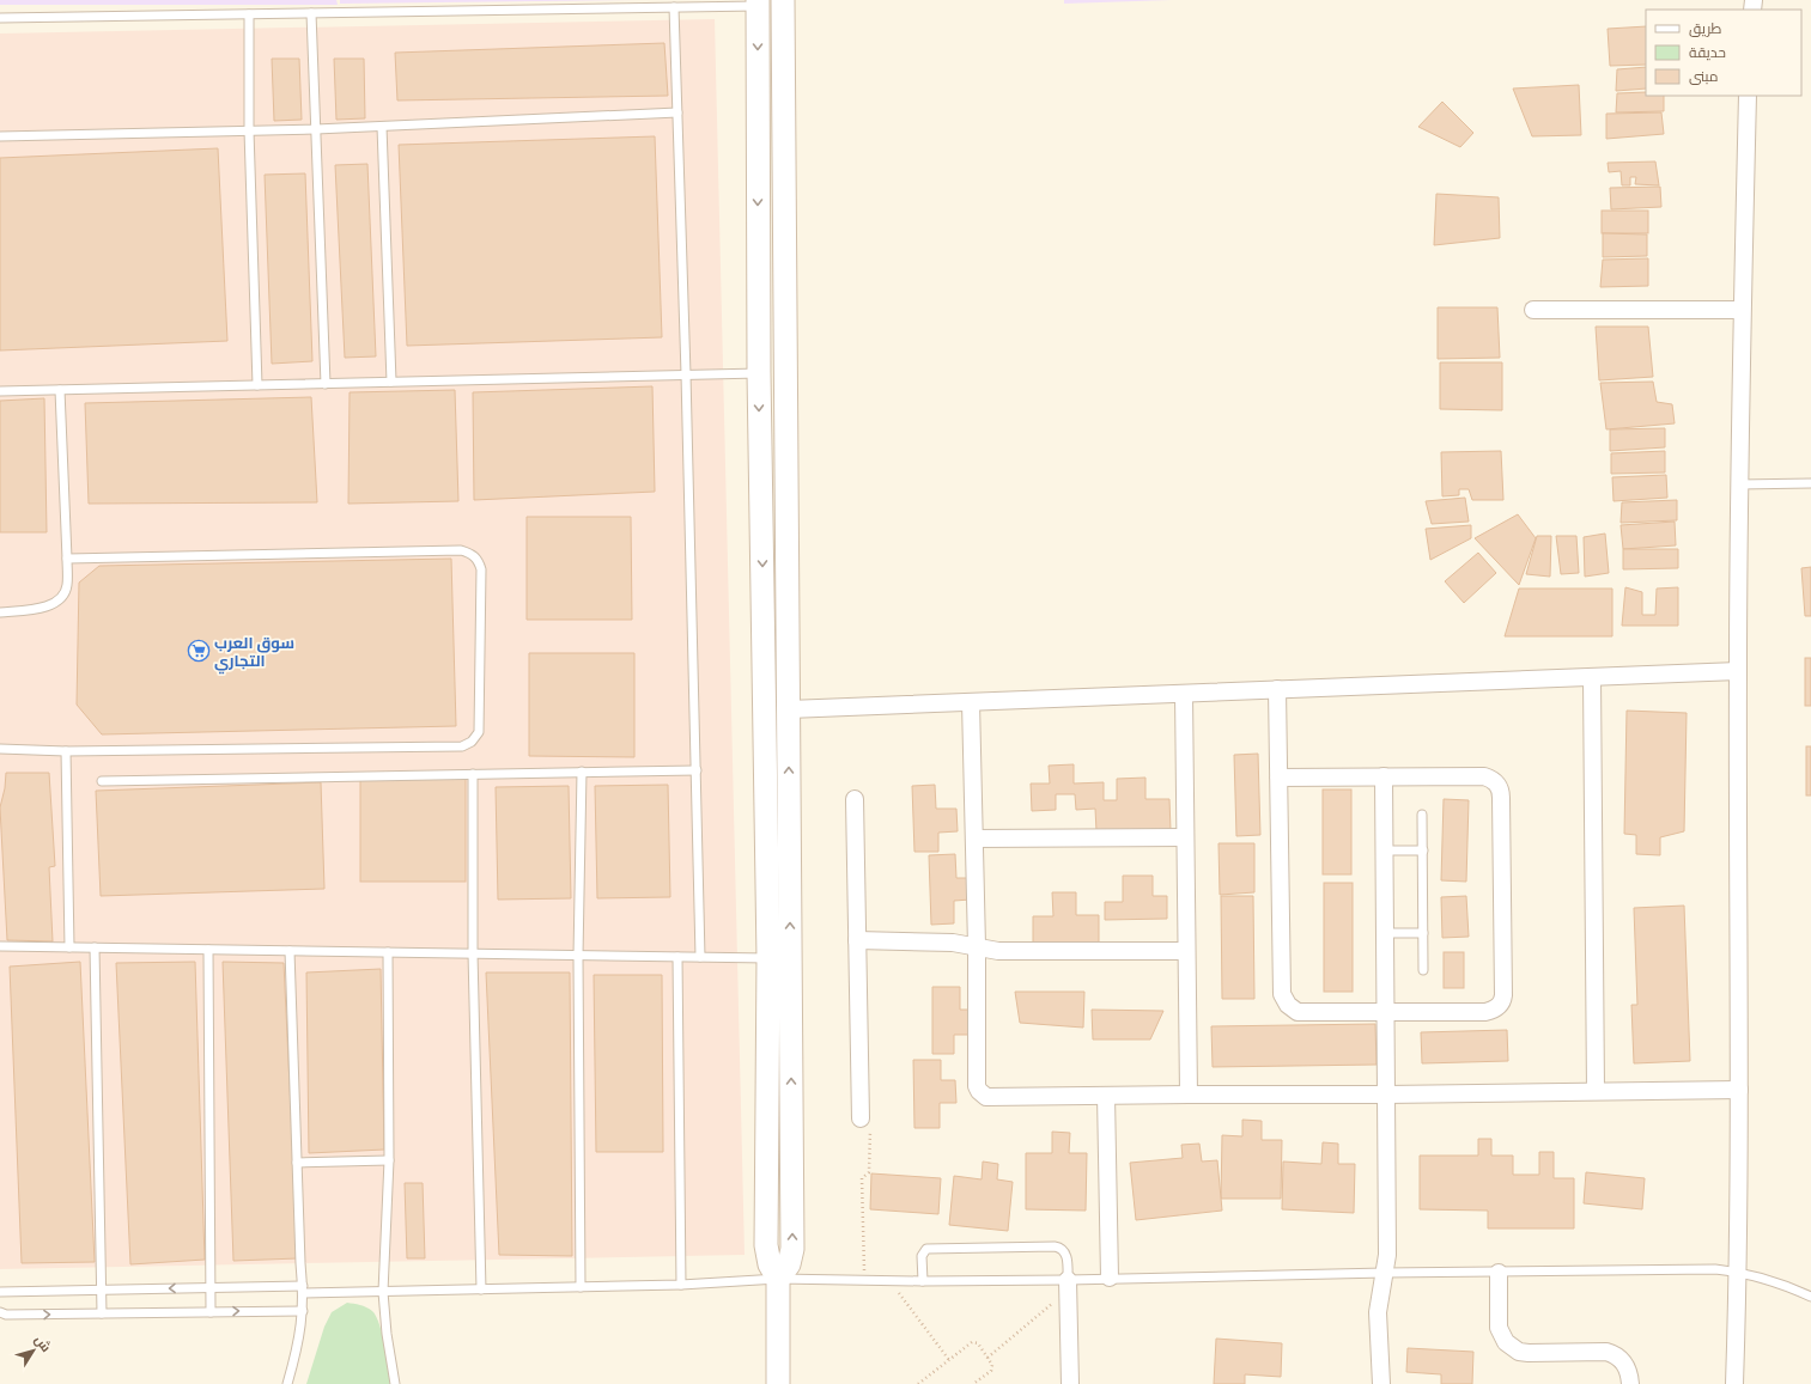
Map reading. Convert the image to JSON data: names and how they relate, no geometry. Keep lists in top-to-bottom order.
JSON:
{
  "places": {
    "supermarket": ["سوق العرب التجاري"]
  },
  "legend": ["طريق", "حديقة", "مبنى"],
  "north": "top right"
}
